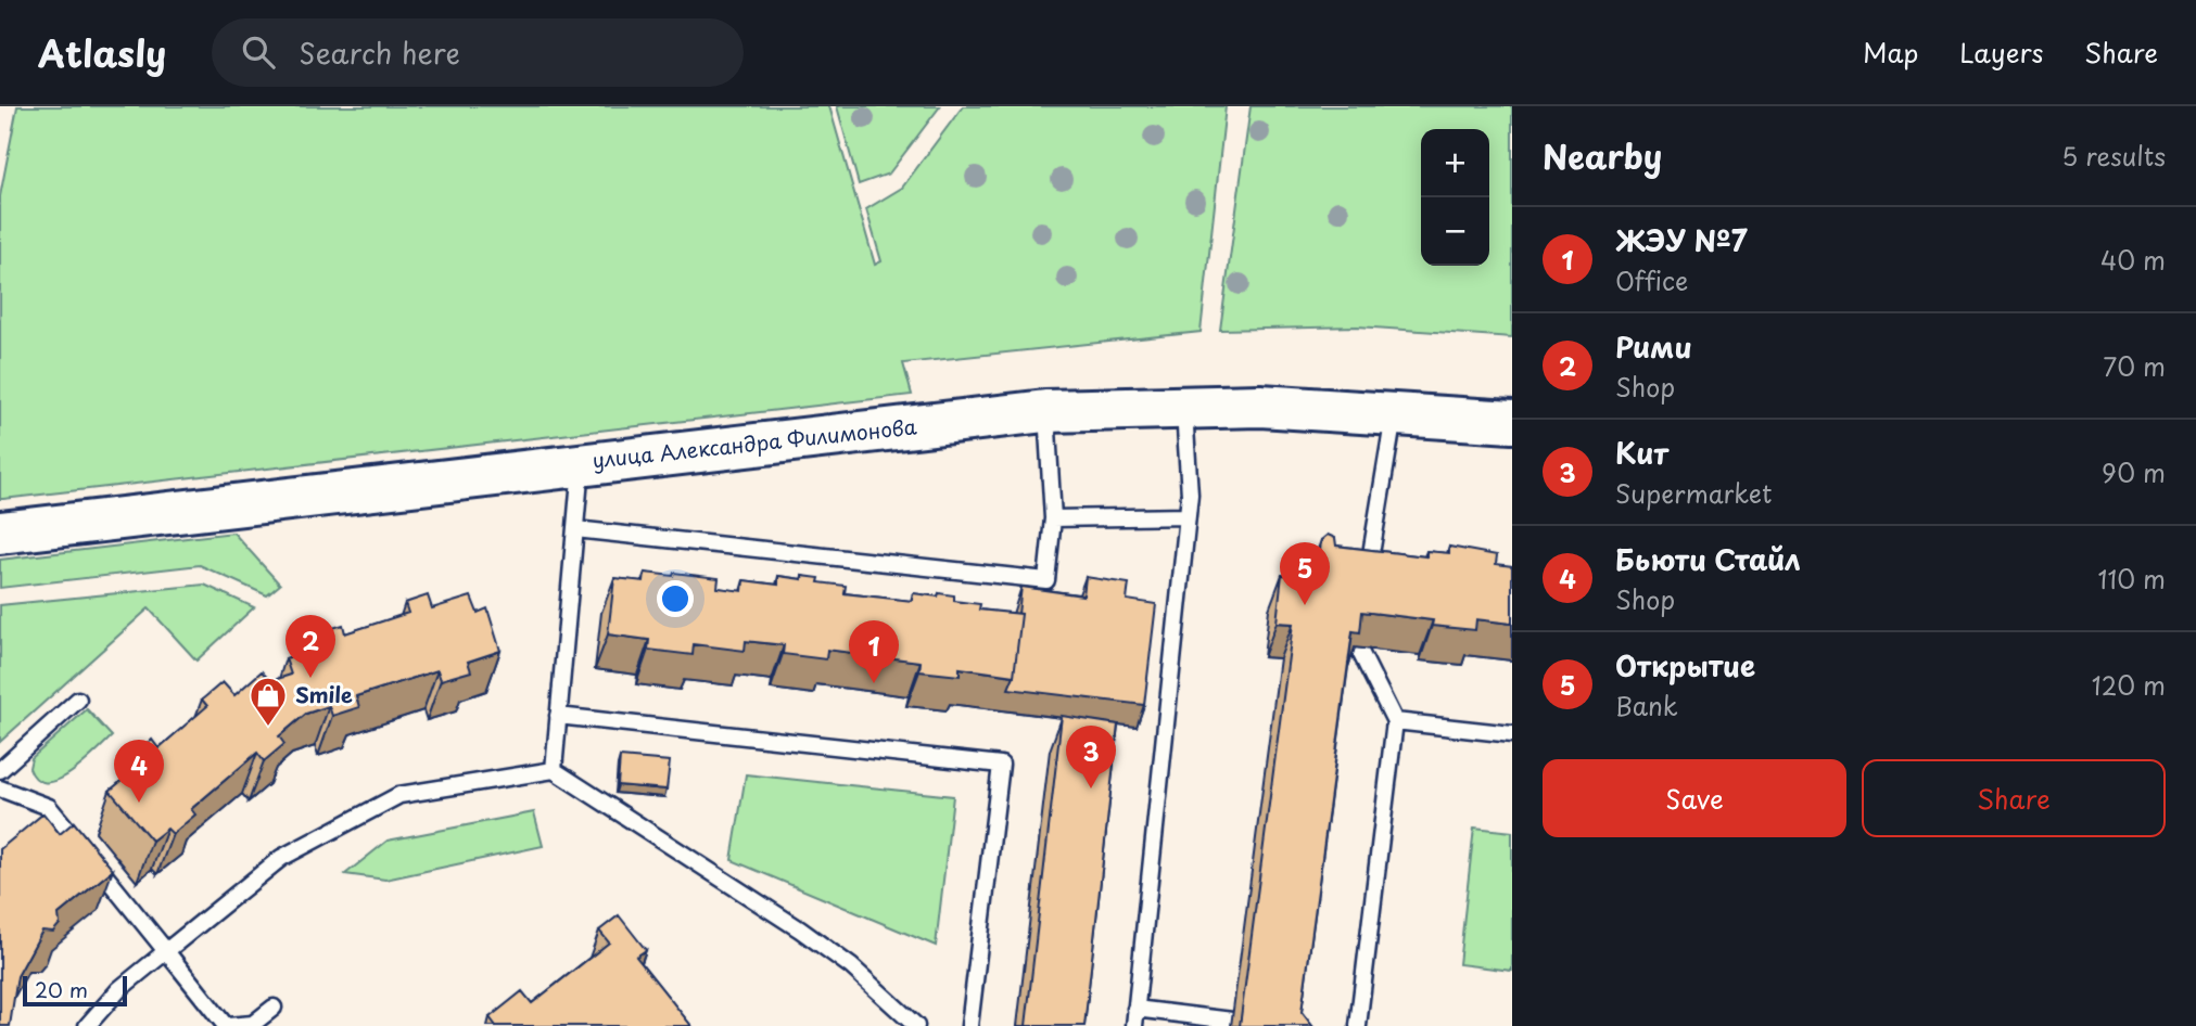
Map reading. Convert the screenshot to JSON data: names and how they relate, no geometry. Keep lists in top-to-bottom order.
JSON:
{
  "streets": {
    "main road": ["улица Александра Филимонова"]
  },
  "places": {
    "shop": ["Smile"]
  },
  "scale_bar": "20 m",
  "page": {
    "header": "Atlasly",
    "search": "Search here",
    "nav": ["Map", "Layers", "Share"],
    "heading": ["Nearby", "5 results"],
    "map_buttons": ["+", "−"],
    "list": [
      {
        "mark": "1",
        "name": "ЖЭУ №7",
        "note": "Office",
        "value": "40 m"
      },
      {
        "mark": "2",
        "name": "Рими",
        "note": "Shop",
        "value": "70 m"
      },
      {
        "mark": "3",
        "name": "Кит",
        "note": "Supermarket",
        "value": "90 m"
      },
      {
        "mark": "4",
        "name": "Бьюти Стайл",
        "note": "Shop",
        "value": "110 m"
      },
      {
        "mark": "5",
        "name": "Открытие",
        "note": "Bank",
        "value": "120 m"
      }
    ],
    "pins": [
      "5",
      "2",
      "1",
      "3",
      "4"
    ],
    "buttons": ["Save", "Share"],
    "scale": "20 m"
  }
}
